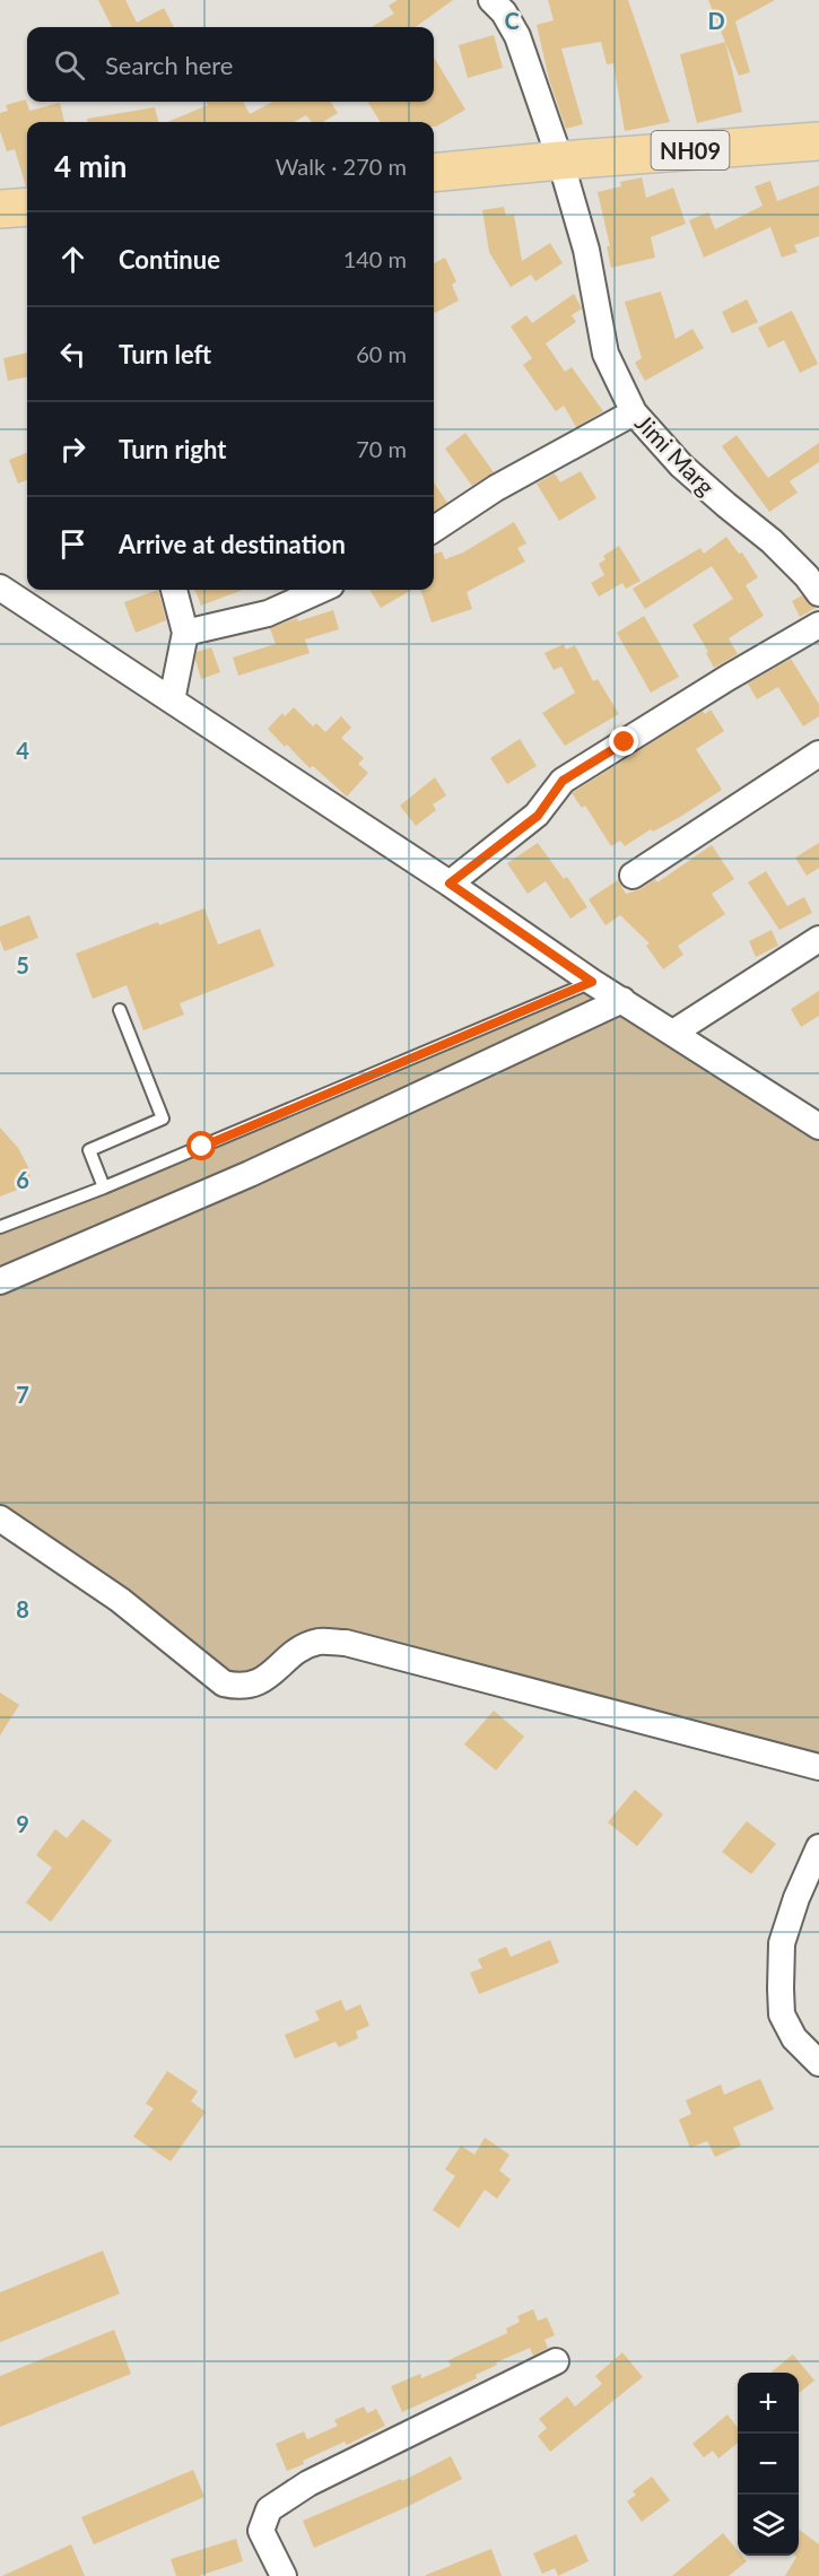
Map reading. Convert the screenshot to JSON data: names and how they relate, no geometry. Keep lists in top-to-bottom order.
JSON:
{
  "streets": {
    "main road": ["NH09"],
    "street": ["Jimi Marg"]
  },
  "crossings": [
    ["NH09", "Jimi Marg"]
  ],
  "page": {
    "search": "Search here",
    "heading": ["4 min", "Walk · 270 m"],
    "list": [
      ["Continue", "140 m"],
      ["Turn left", "60 m"],
      ["Turn right", "70 m"],
      "Arrive at destination"
    ],
    "map_buttons": ["+", "−"]
  },
  "grid": {
    "columns": ["C", "D"],
    "rows": [
      "4",
      "5",
      "6",
      "7",
      "8",
      "9"
    ]
  }
}
